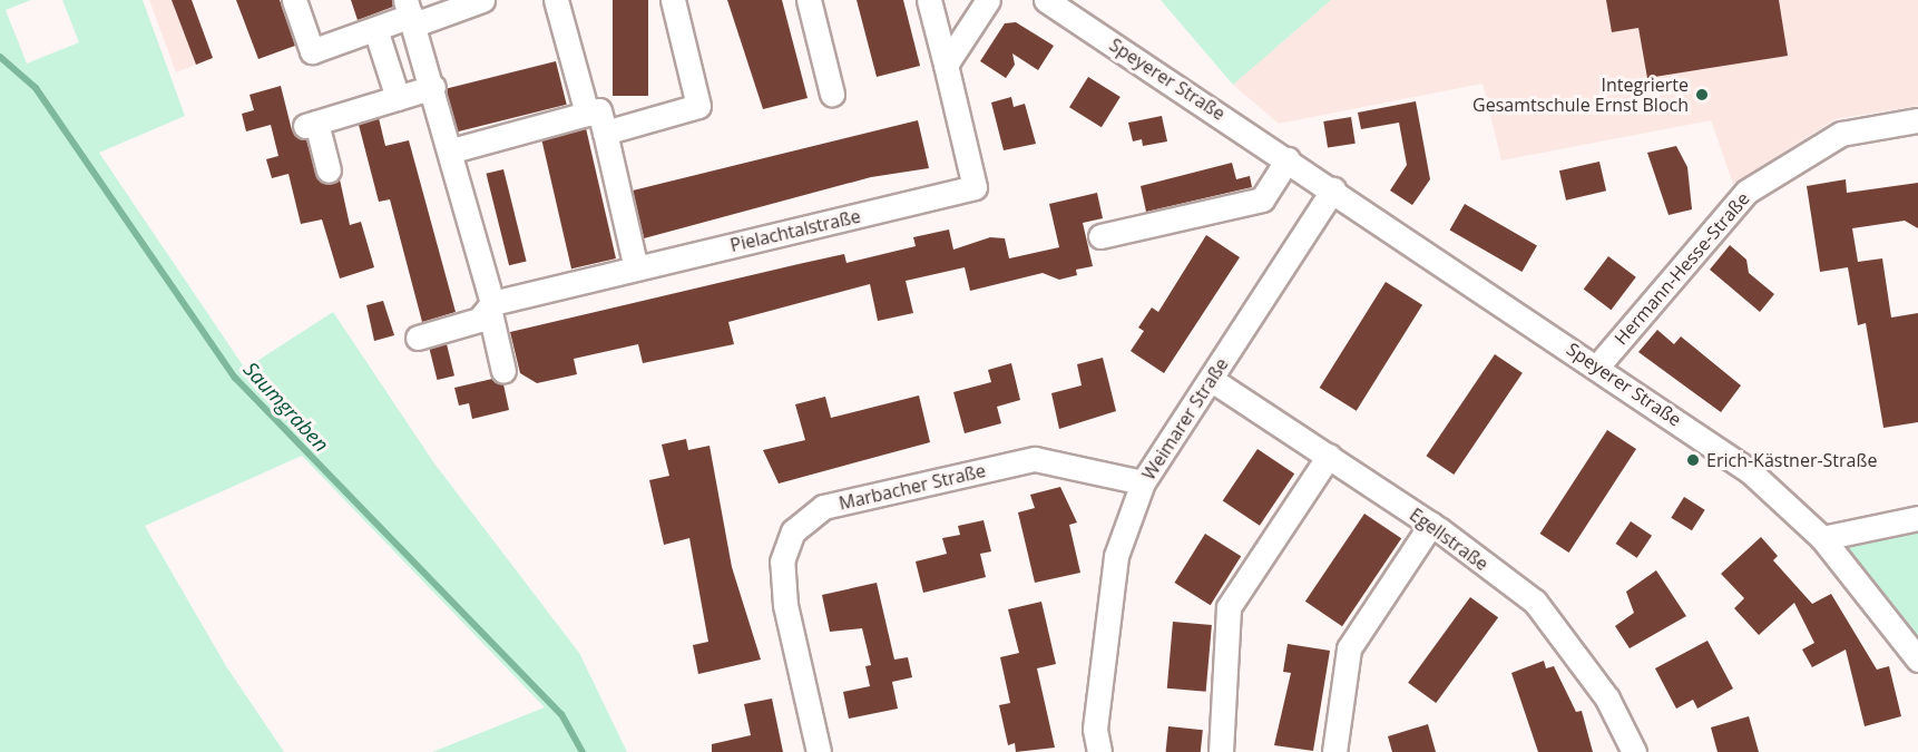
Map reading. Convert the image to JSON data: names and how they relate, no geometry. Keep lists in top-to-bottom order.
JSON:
{
  "streets": {
    "street": [
      "Speyerer Straße",
      "Pielachtalstraße",
      "Hermann-Hesse-Straße",
      "Weimarer Straße",
      "Marbacher Straße",
      "Egellstraße"
    ]
  },
  "crossings": [
    ["Speyerer Straße", "Hermann-Hesse-Straße"],
    ["Speyerer Straße", "Weimarer Straße"],
    ["Weimarer Straße", "Marbacher Straße"],
    ["Weimarer Straße", "Egellstraße"]
  ],
  "water": ["Saumgraben"],
  "places": ["Integrierte Gesamtschule Ernst Bloch", "Erich-Kästner-Straße"]
}
